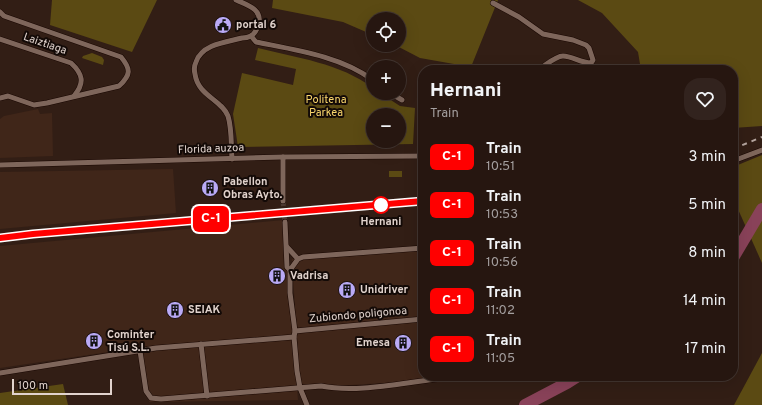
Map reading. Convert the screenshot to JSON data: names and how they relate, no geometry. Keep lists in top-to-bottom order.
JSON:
{
  "streets": {
    "street": ["Laiztiaga", "Florida auzoa", "Zubiondo poligonoa"]
  },
  "parks": ["Politena Parkea"],
  "places": {
    "public building": ["portal 6"],
    "building": [
      "Pabellon Obras Ayto.",
      "Vadrisa",
      "Unidriver",
      "SEIAK",
      "Cominter Tisú S.L.",
      "Emesa"
    ],
    "other": ["Hernani"]
  },
  "scale_bar": "100 m",
  "page": {
    "on_map": "C-1",
    "map_buttons": ["+", "−"],
    "heading": ["Hernani", "Train"],
    "list": [
      {
        "mark": "C-1",
        "name": "Train",
        "note": "10:51",
        "value": "3 min"
      },
      {
        "mark": "C-1",
        "name": "Train",
        "note": "10:53",
        "value": "5 min"
      },
      {
        "mark": "C-1",
        "name": "Train",
        "note": "10:56",
        "value": "8 min"
      },
      {
        "mark": "C-1",
        "name": "Train",
        "note": "11:02",
        "value": "14 min"
      },
      {
        "mark": "C-1",
        "name": "Train",
        "note": "11:05",
        "value": "17 min"
      }
    ],
    "scale": "100 m"
  }
}
